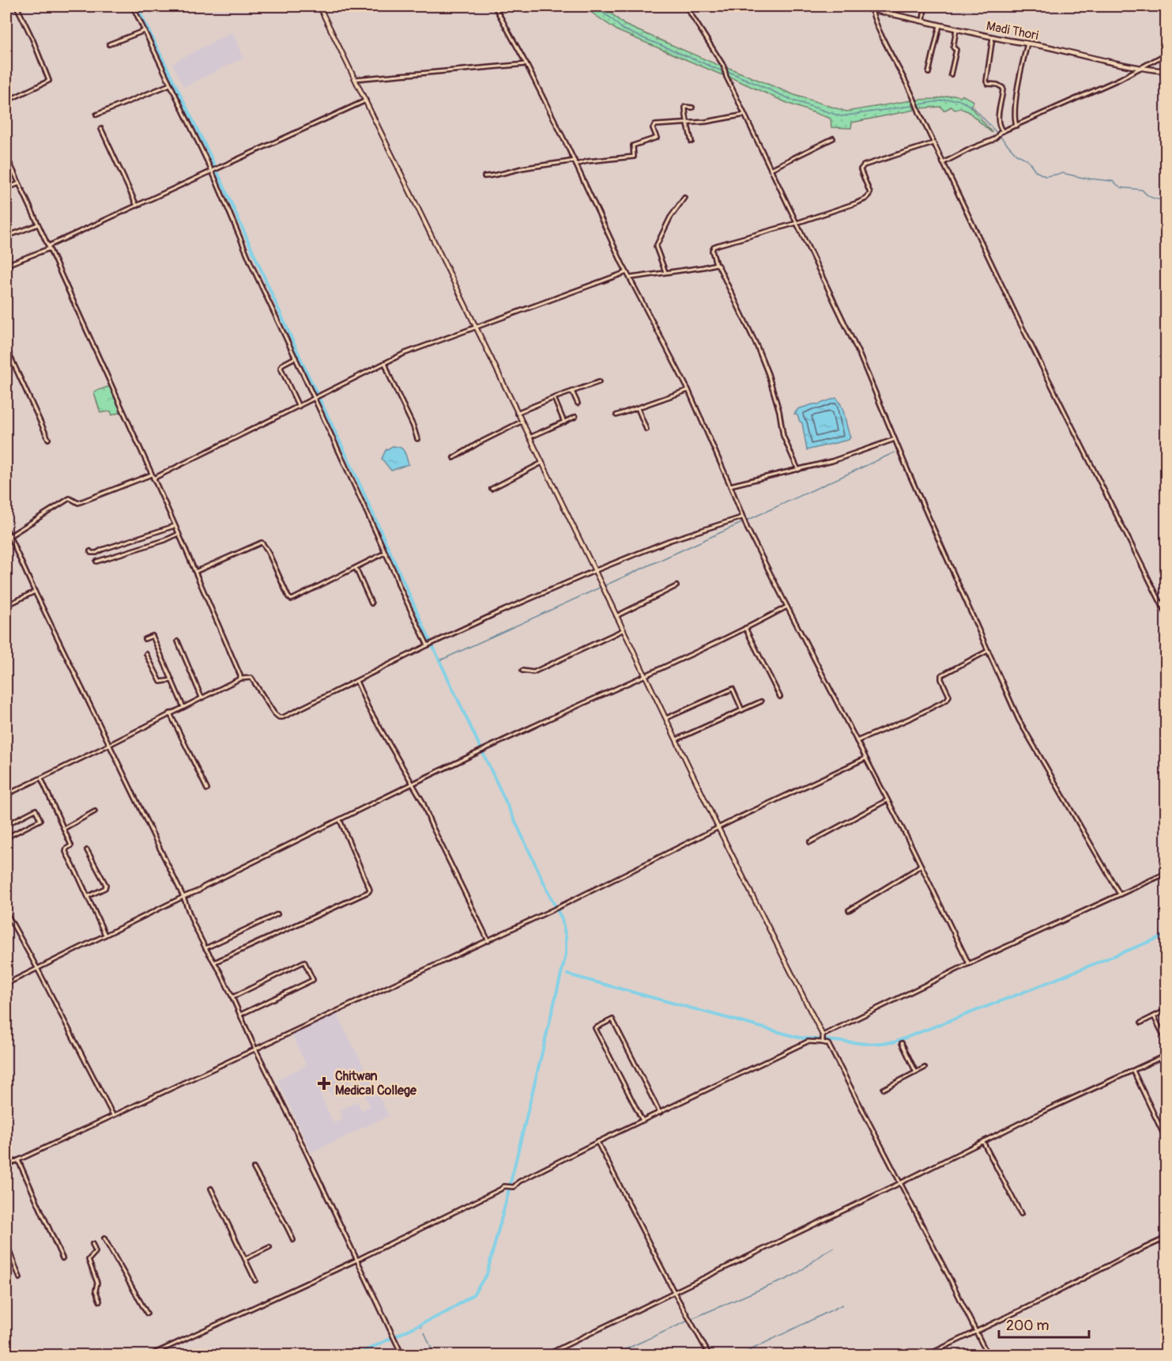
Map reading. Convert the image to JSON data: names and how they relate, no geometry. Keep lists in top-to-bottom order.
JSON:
{
  "streets": {
    "main road": ["Madi Thori"]
  },
  "places": {
    "health": ["Chitwan Medical College"]
  },
  "scale_bar": "200 m"
}
